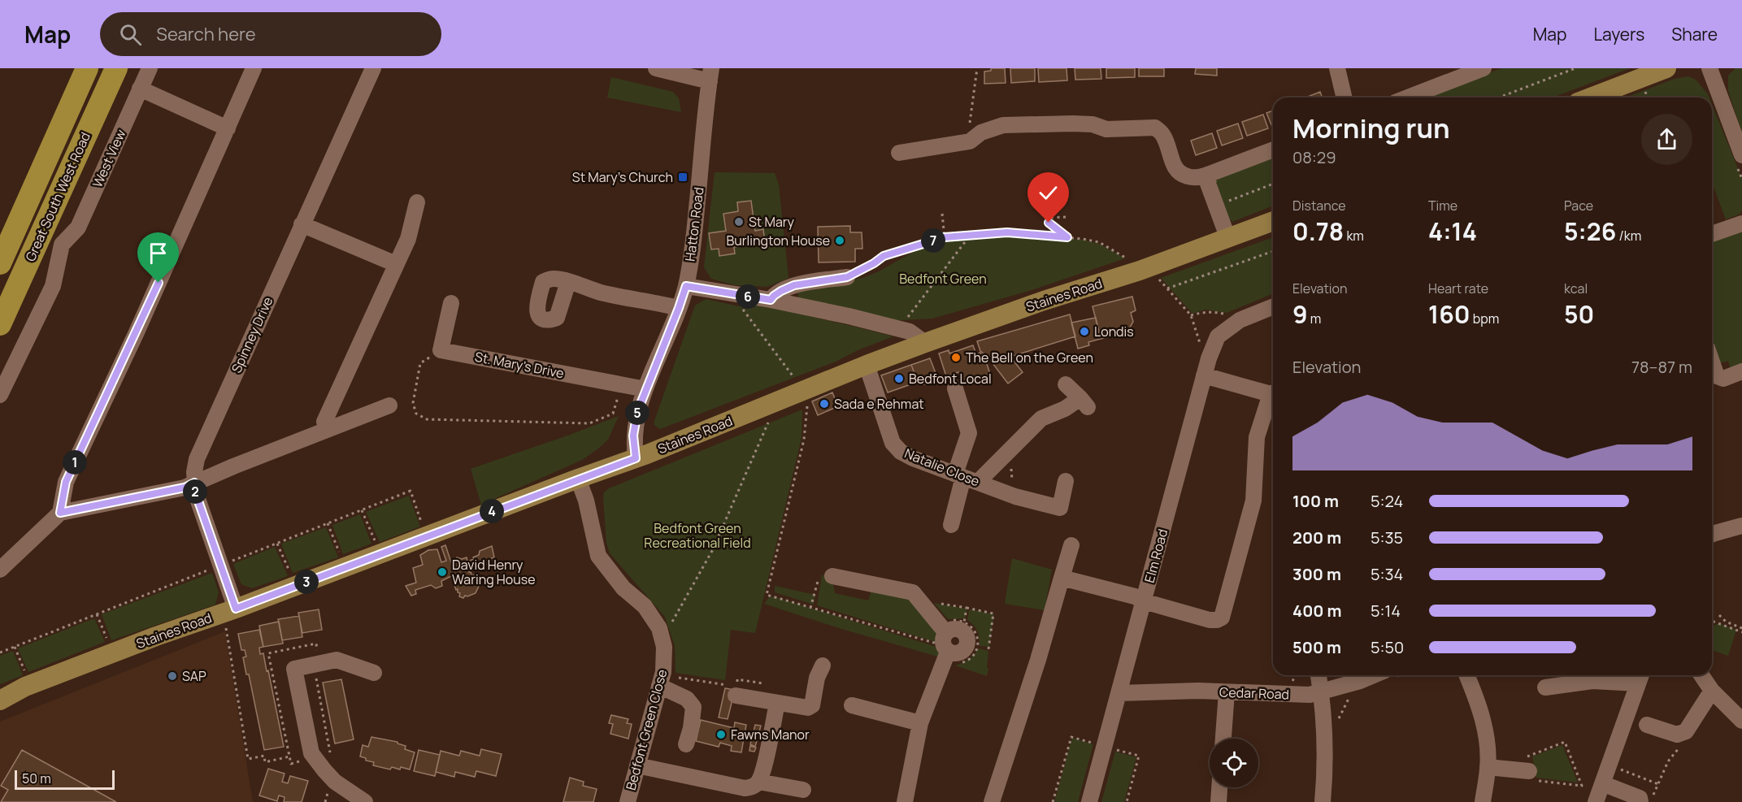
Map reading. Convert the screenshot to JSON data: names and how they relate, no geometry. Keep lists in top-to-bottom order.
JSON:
{
  "streets": {
    "highway": ["Great South West Road"],
    "main road": ["Staines Road"],
    "street": [
      "West View",
      "Hatton Road",
      "Spinney Drive",
      "St. Mary's Drive",
      "Natalie Close",
      "Elm Road",
      "Cedar Road",
      "Bedfont Green Close"
    ]
  },
  "crossings": [
    ["Hatton Road", "Staines Road"],
    ["Hatton Road", "St. Mary's Drive"],
    ["Staines Road", "Spinney Drive"],
    ["Staines Road", "Natalie Close"],
    ["Staines Road", "Bedfont Green Close"],
    ["Elm Road", "Cedar Road"]
  ],
  "parks": ["Bedfont Green", "Bedfont Green Recreational Field"],
  "places": {
    "transit": ["St Mary's Church"],
    "other": [
      "St Mary",
      "Burlington House",
      "Londis",
      "The Bell on the Green",
      "Bedfont Local",
      "Sada e Rehmat",
      "David Henry Waring House",
      "SAP",
      "Fawns Manor"
    ]
  },
  "scale_bar": "50 m",
  "page": {
    "header": "Map",
    "search": "Search here",
    "nav": ["Map", "Layers", "Share"],
    "heading": ["Morning run", "08:29"],
    "stats": [
      ["Distance", "0.78 km"],
      ["Time", "4:14"],
      ["Pace", "5:26 /km"],
      ["Elevation", "9 m"],
      ["Heart rate", "160 bpm"],
      ["kcal", "50"]
    ],
    "pins": [
      "7",
      "6",
      "5",
      "1",
      "2",
      "4",
      "3"
    ],
    "chart": ["Elevation", "78–87 m"],
    "list": [
      {
        "name": "100 m",
        "note": "5:24"
      },
      {
        "name": "200 m",
        "note": "5:35"
      },
      {
        "name": "300 m",
        "note": "5:34"
      },
      {
        "name": "400 m",
        "note": "5:14"
      },
      {
        "name": "500 m",
        "note": "5:50"
      }
    ],
    "scale": "50 m"
  }
}
